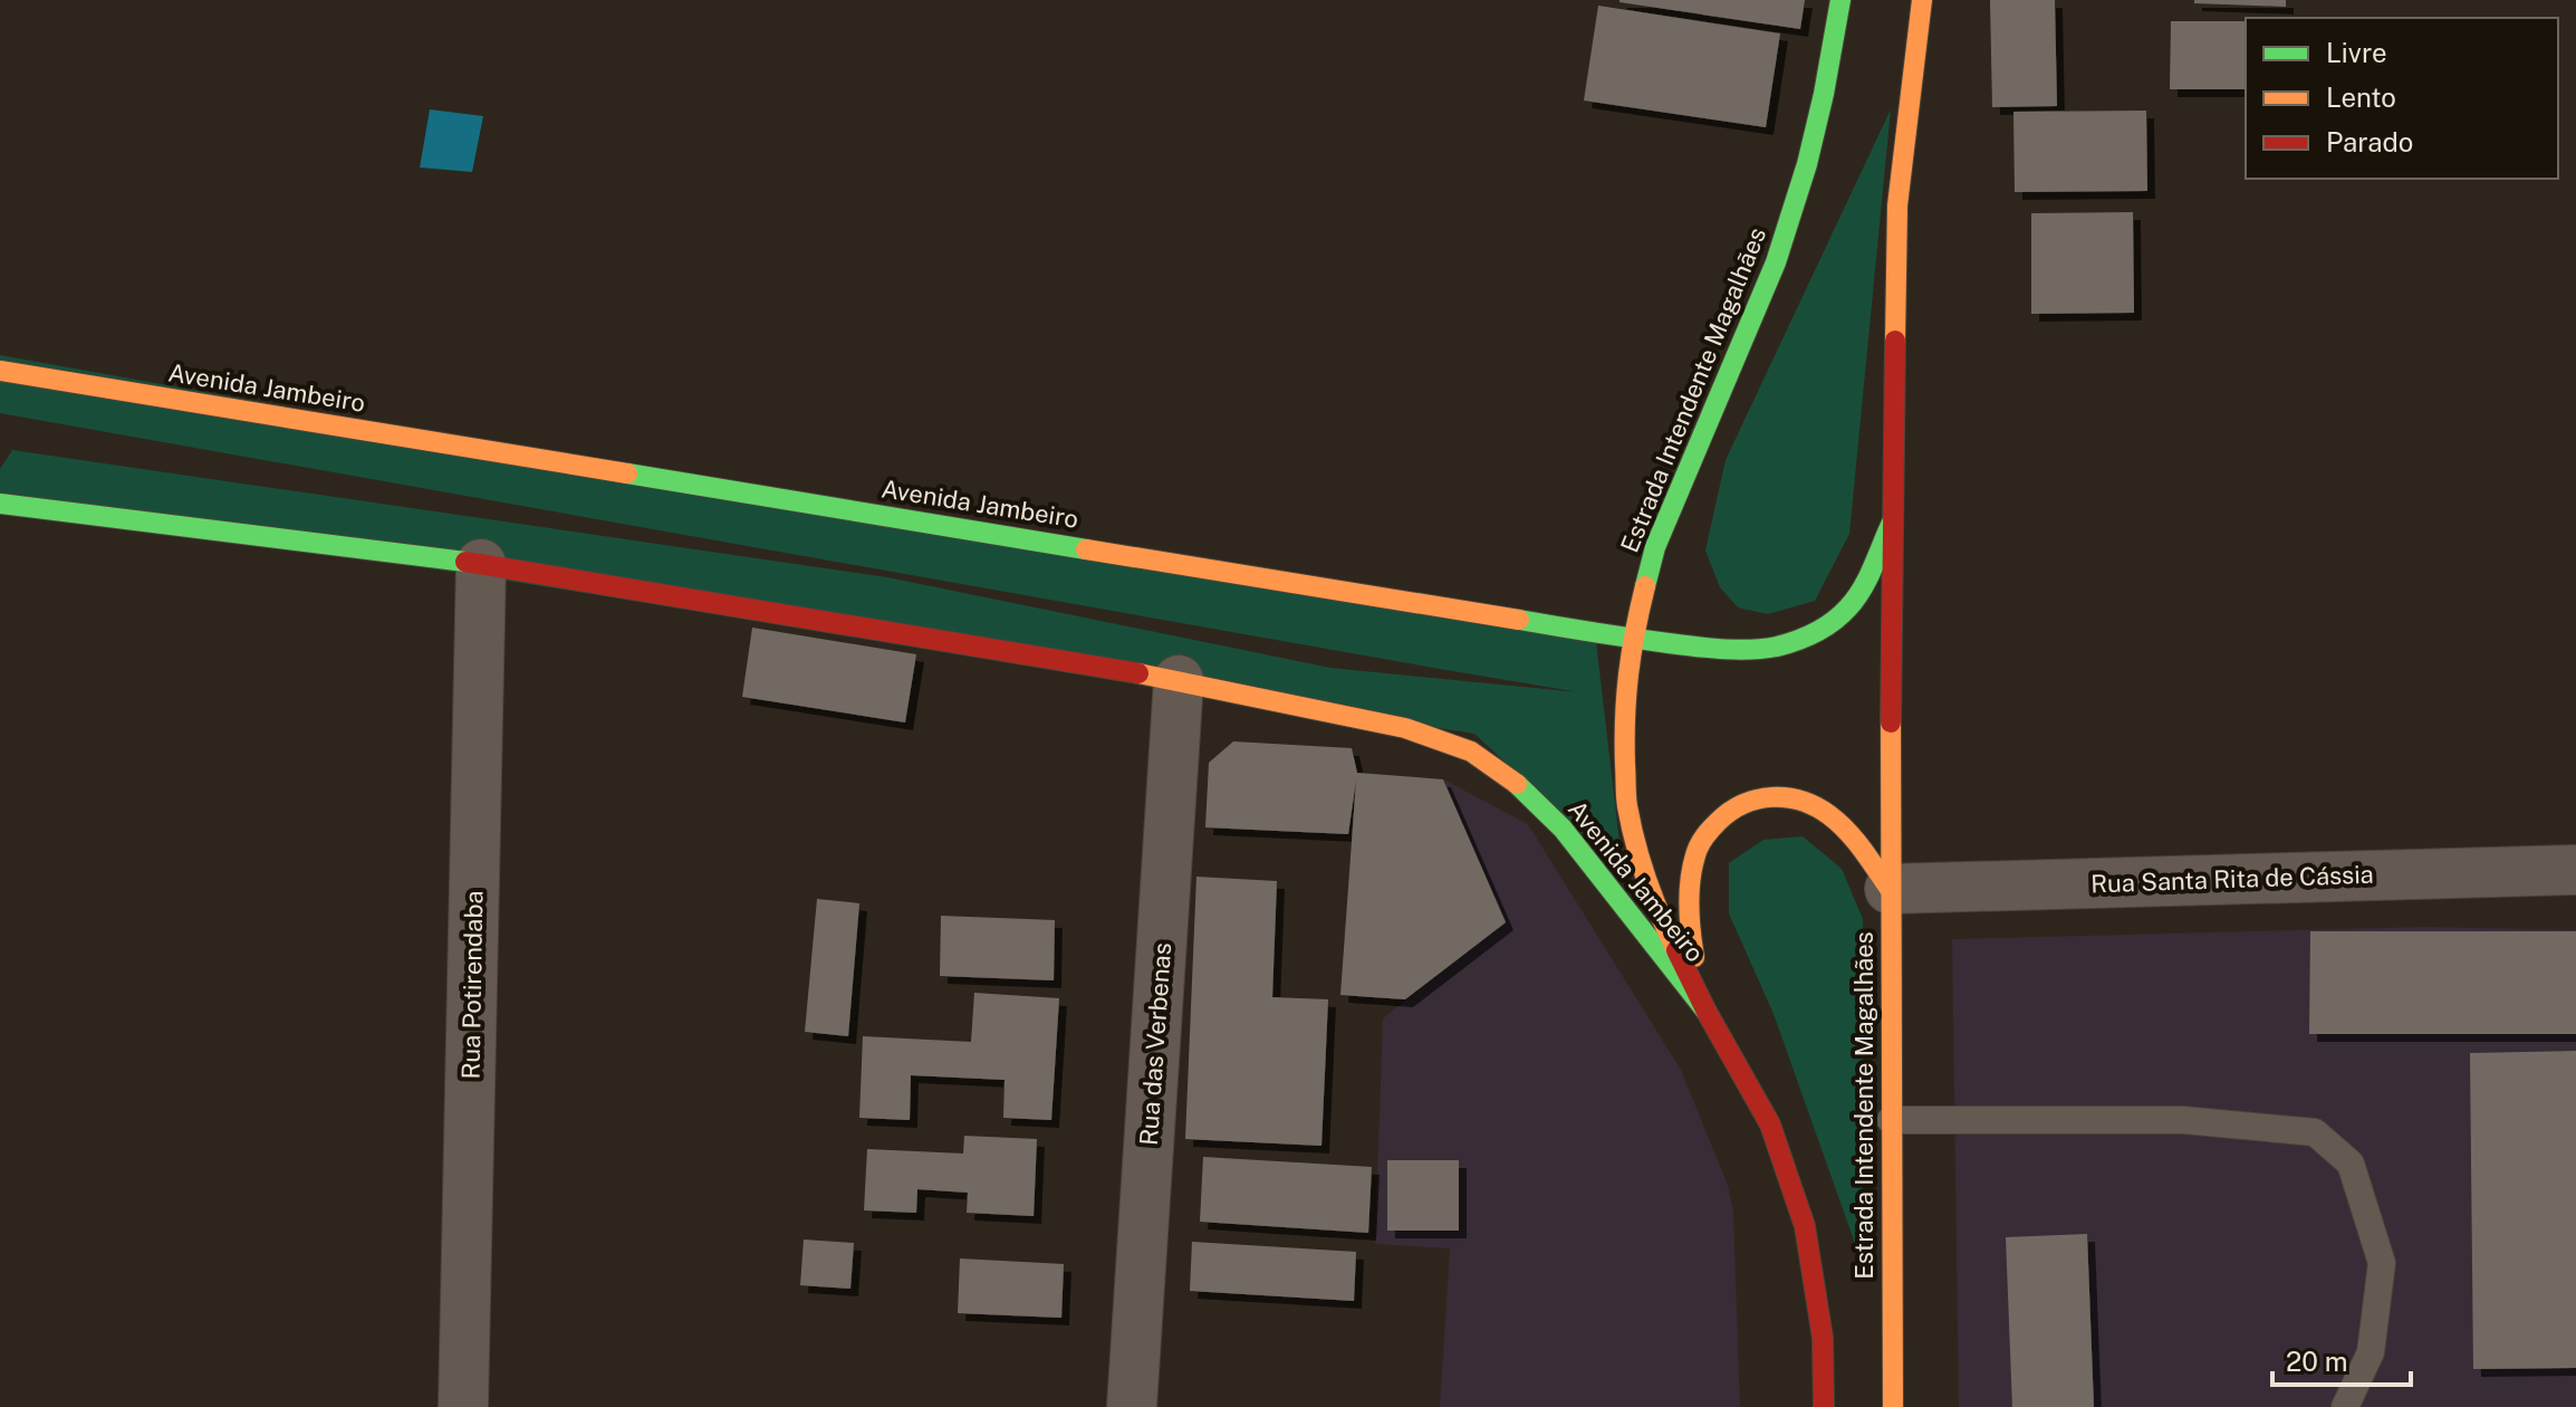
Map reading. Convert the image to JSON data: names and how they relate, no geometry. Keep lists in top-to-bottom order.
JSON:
{
  "streets": {
    "main road": ["Avenida Jambeiro", "Estrada Intendente Magalhães"],
    "street": ["Rua Santa Rita de Cássia", "Rua Potirendaba", "Rua das Verbenas"]
  },
  "crossings": [
    ["Avenida Jambeiro", "Estrada Intendente Magalhães"],
    ["Avenida Jambeiro", "Rua Potirendaba"],
    ["Avenida Jambeiro", "Rua das Verbenas"],
    ["Estrada Intendente Magalhães", "Rua Santa Rita de Cássia"]
  ],
  "legend": ["Livre", "Lento", "Parado"],
  "scale_bar": "20 m"
}
